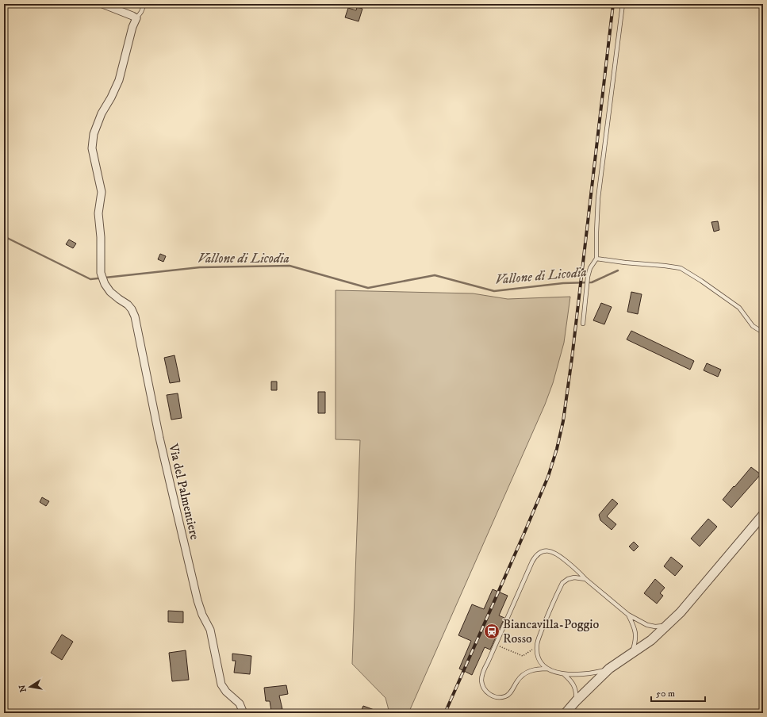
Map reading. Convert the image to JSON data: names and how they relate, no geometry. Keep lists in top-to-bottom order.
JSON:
{
  "streets": {
    "street": ["Via del Palmentiere"]
  },
  "water": ["Vallone di Licodia"],
  "places": {
    "station": ["Biancavilla-Poggio Rosso"]
  },
  "scale_bar": "50 m",
  "north": "left"
}
